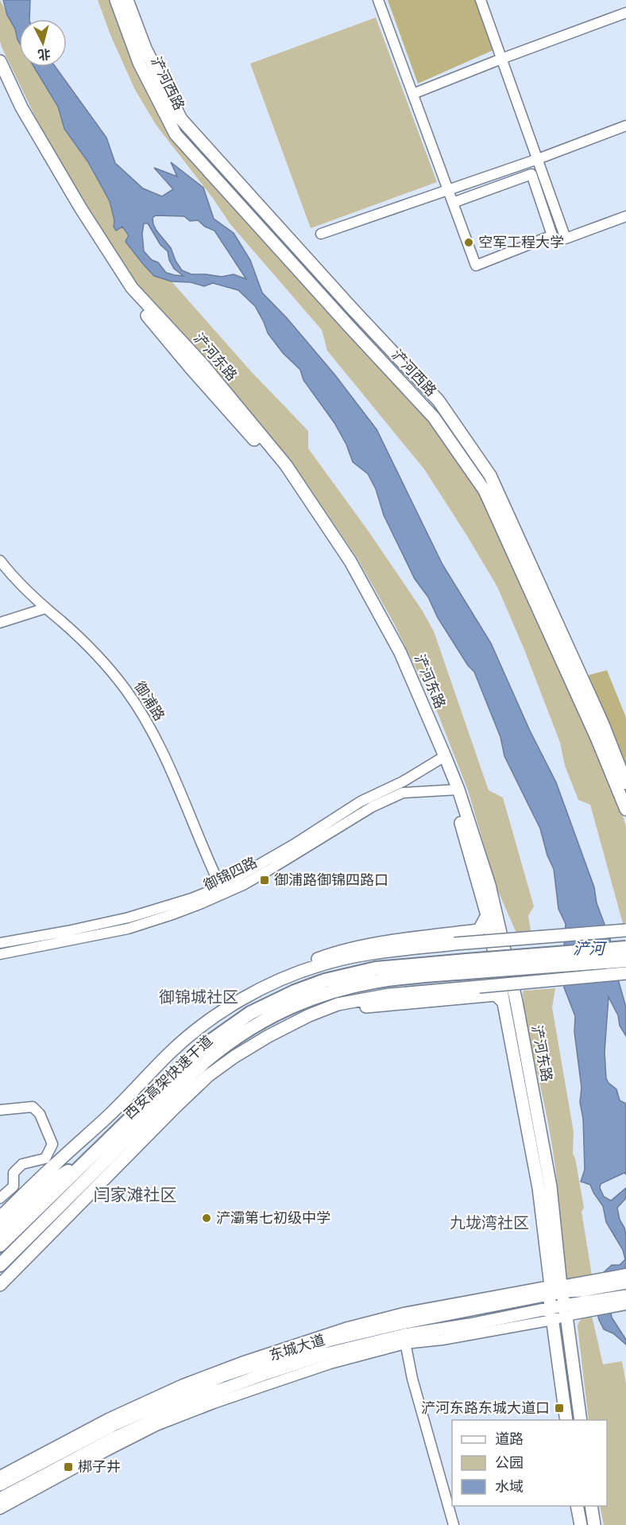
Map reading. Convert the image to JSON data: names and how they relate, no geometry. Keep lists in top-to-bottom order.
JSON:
{
  "streets": {
    "highway": ["西安高架快速干道"],
    "main road": ["浐河西路", "浐河东路", "东城大道"],
    "street": ["御浦路", "御锦四路"]
  },
  "crossings": [
    ["浐河东路", "御锦四路"],
    ["浐河东路", "东城大道"],
    ["御浦路", "御锦四路"]
  ],
  "districts": ["御锦城社区", "闫家滩社区", "九垅湾社区"],
  "water": ["浐河"],
  "places": {
    "other": ["空军工程大学", "浐灞第七初级中学"],
    "transit": ["御浦路御锦四路口", "浐河东路东城大道口", "梆子井"]
  },
  "legend": ["道路", "公园", "水域"],
  "north": "bottom"
}
